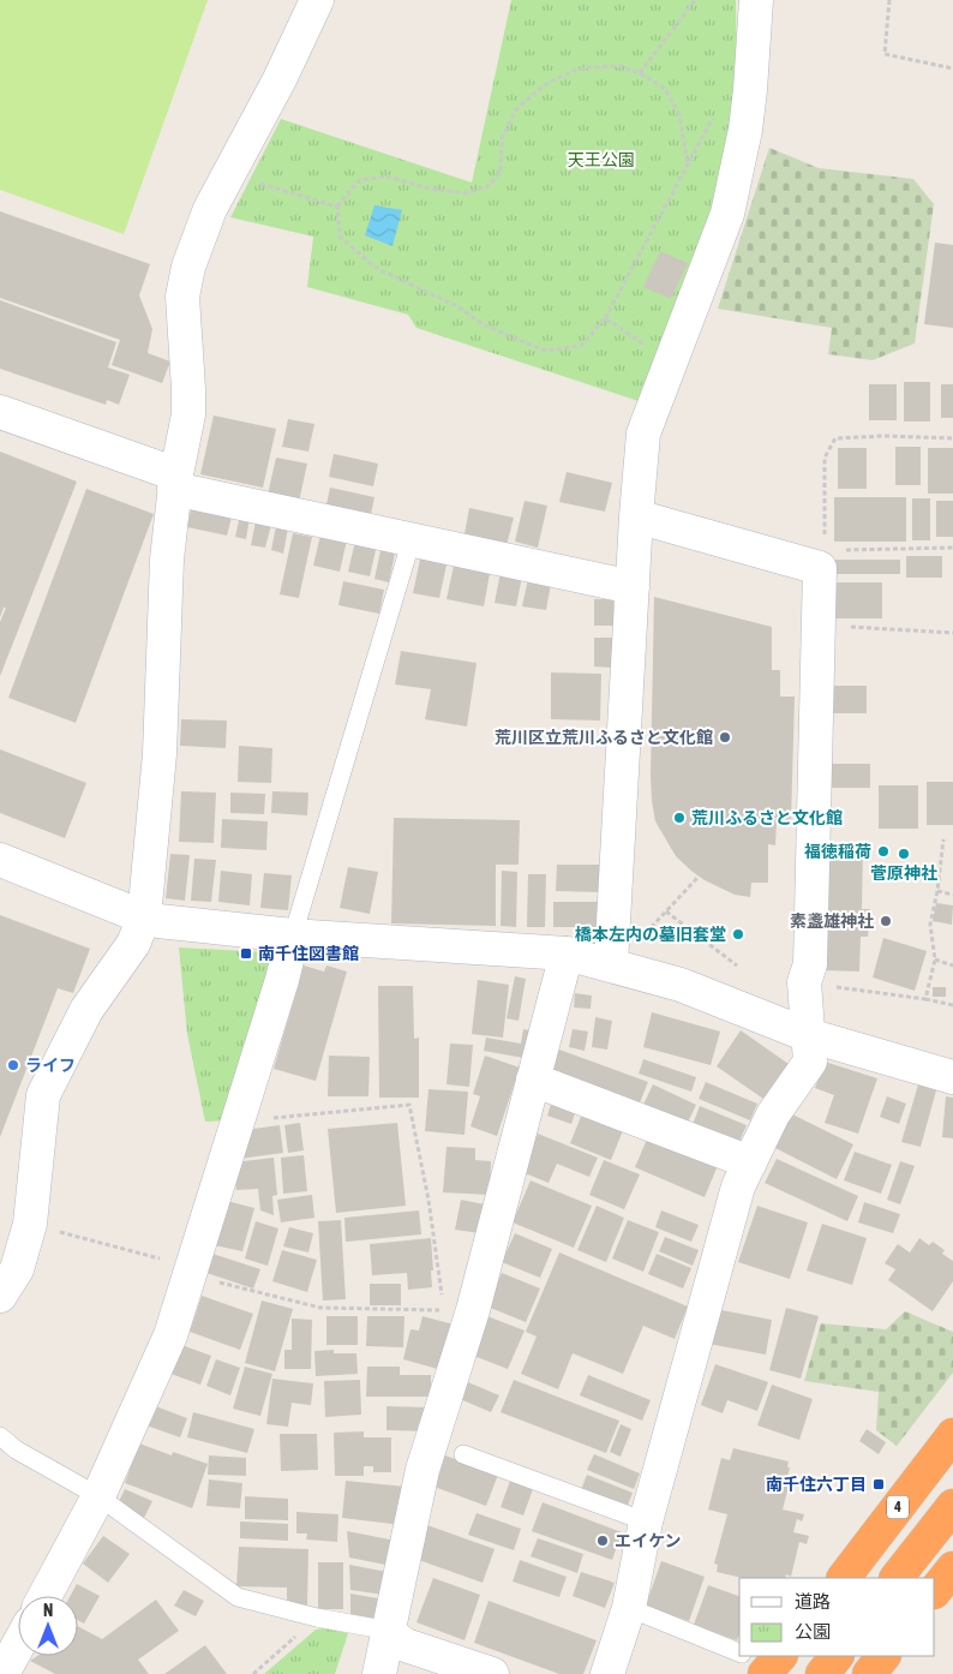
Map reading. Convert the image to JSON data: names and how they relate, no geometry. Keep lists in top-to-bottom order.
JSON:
{
  "streets": {
    "highway": ["4"]
  },
  "parks": ["天王公園"],
  "places": {
    "other": [
      "荒川区立荒川ふるさと文化館",
      "荒川ふるさと文化館",
      "福徳稲荷",
      "菅原神社",
      "素盞雄神社",
      "橋本左内の墓旧套堂",
      "ライフ",
      "エイケン"
    ],
    "transit": ["南千住図書館", "南千住六丁目"]
  },
  "legend": ["道路", "公園"],
  "north": "top"
}
